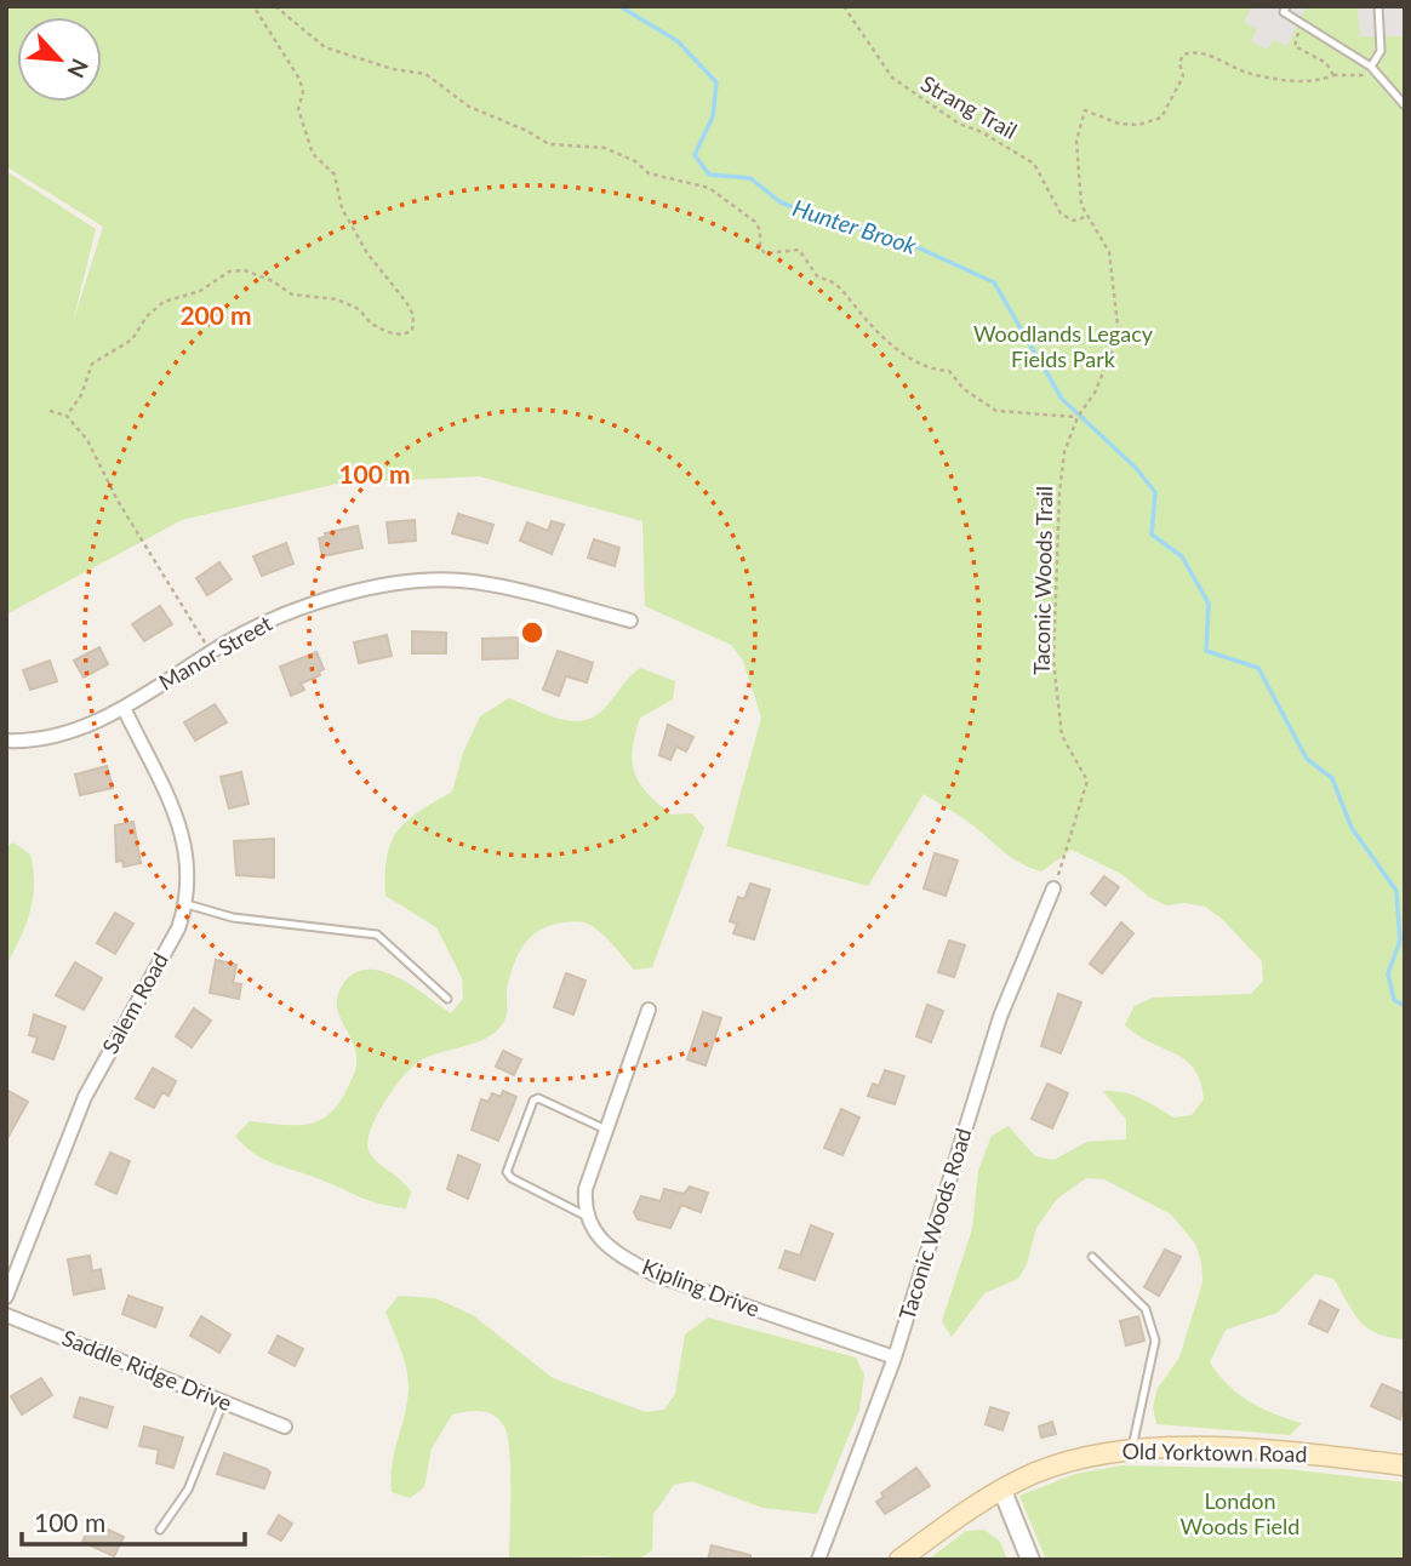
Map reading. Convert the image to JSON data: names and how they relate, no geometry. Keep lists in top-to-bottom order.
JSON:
{
  "streets": {
    "main road": ["Old Yorktown Road"],
    "street": [
      "Manor Street",
      "Salem Road",
      "Taconic Woods Road",
      "Kipling Drive",
      "Saddle Ridge Drive"
    ],
    "path": ["Strang Trail", "Taconic Woods Trail"]
  },
  "crossings": [
    ["Strang Trail", "Taconic Woods Trail"],
    ["Taconic Woods Trail", "Taconic Woods Road"],
    ["Manor Street", "Salem Road"],
    ["Taconic Woods Road", "Kipling Drive"]
  ],
  "water": ["Hunter Brook"],
  "parks": ["Woodlands Legacy Fields Park", "London Woods Field"],
  "scale_bar": "100 m",
  "north": "bottom right",
  "rings": ["200 m", "100 m"]
}
